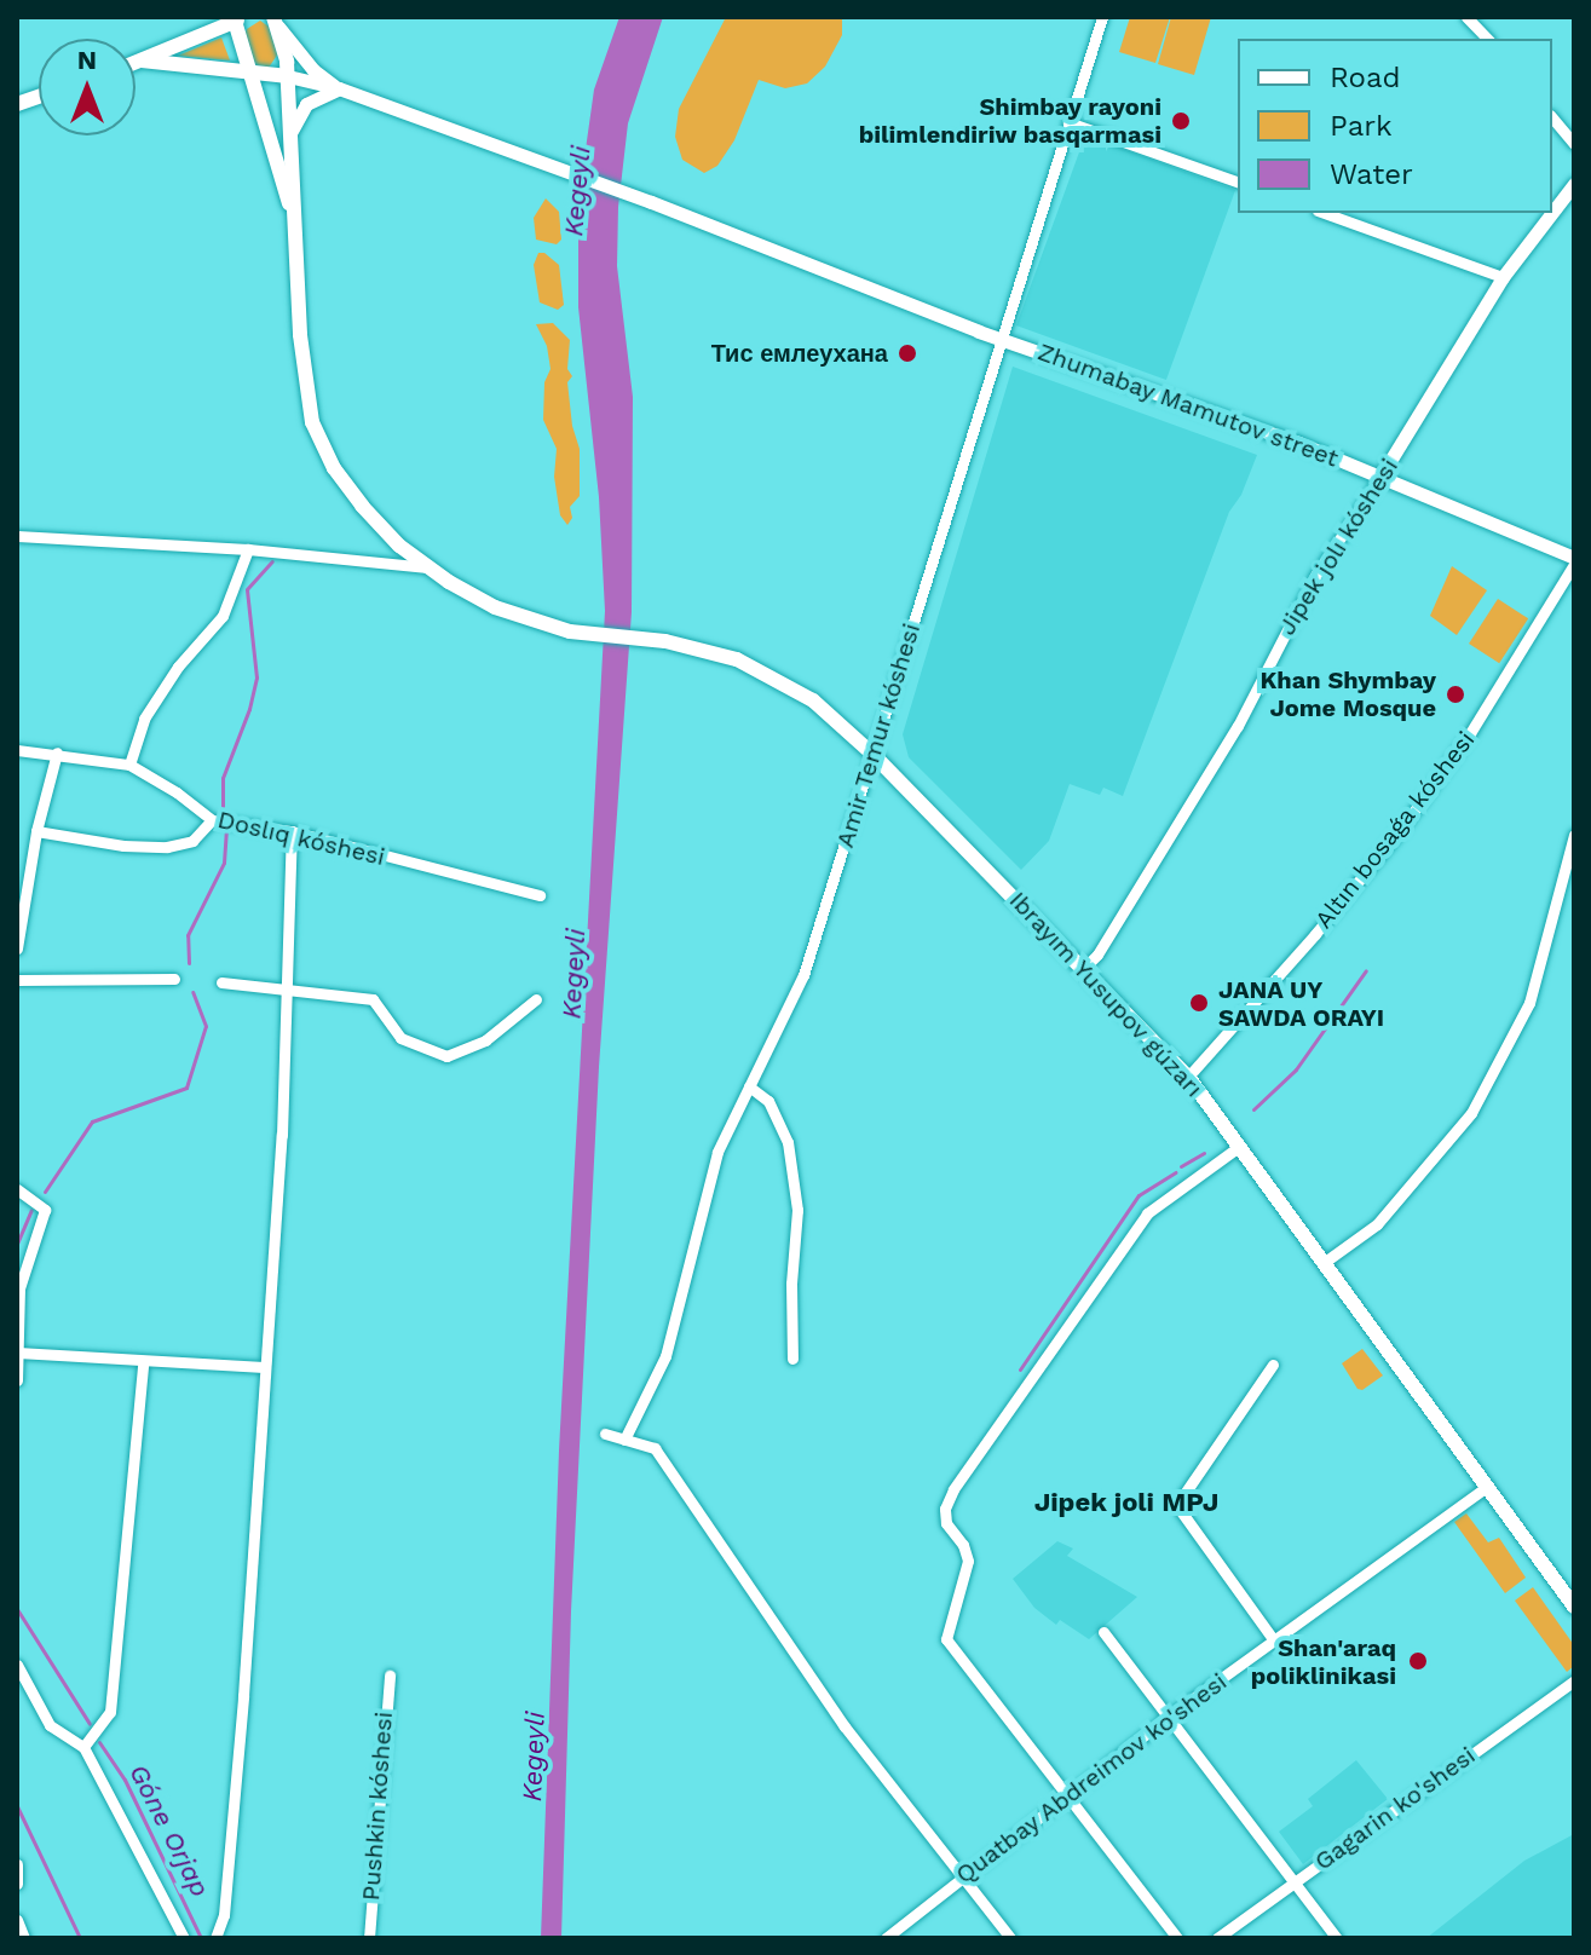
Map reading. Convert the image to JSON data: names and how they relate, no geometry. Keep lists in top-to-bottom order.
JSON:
{
  "streets": {
    "main road": ["Ibrayım Yusupov gúzarı"],
    "street": [
      "Zhumabay Mamutov street",
      "Jipek jolı kóshesi",
      "Amir Temur kóshesi",
      "Altın bosaǵa kóshesi",
      "Doslıq kóshesi",
      "Quatbay Abdreimov ko'shesi",
      "Pushkin kóshesi",
      "Gagarin ko'shesi"
    ]
  },
  "crossings": [
    ["Zhumabay Mamutov street", "Jipek jolı kóshesi"],
    ["Zhumabay Mamutov street", "Amir Temur kóshesi"],
    ["Zhumabay Mamutov street", "Altın bosaǵa kóshesi"],
    ["Jipek jolı kóshesi", "Ibrayım Yusupov gúzarı"],
    ["Amir Temur kóshesi", "Ibrayım Yusupov gúzarı"],
    ["Altın bosaǵa kóshesi", "Ibrayım Yusupov gúzarı"],
    ["Ibrayım Yusupov gúzarı", "Quatbay Abdreimov ko'shesi"]
  ],
  "districts": ["Jipek joli MPJ"],
  "water": ["Kegeyli", "Góne Orjap"],
  "places": [
    "Shimbay rayoni bilimlendiriw basqarmasi",
    "Тис емлеухана",
    "Khan Shymbay Jome Mosque",
    "JANA UY SAWDA ORAYI",
    "Shan'araq poliklinikasi"
  ],
  "legend": ["Road", "Park", "Water"],
  "north": "top"
}
